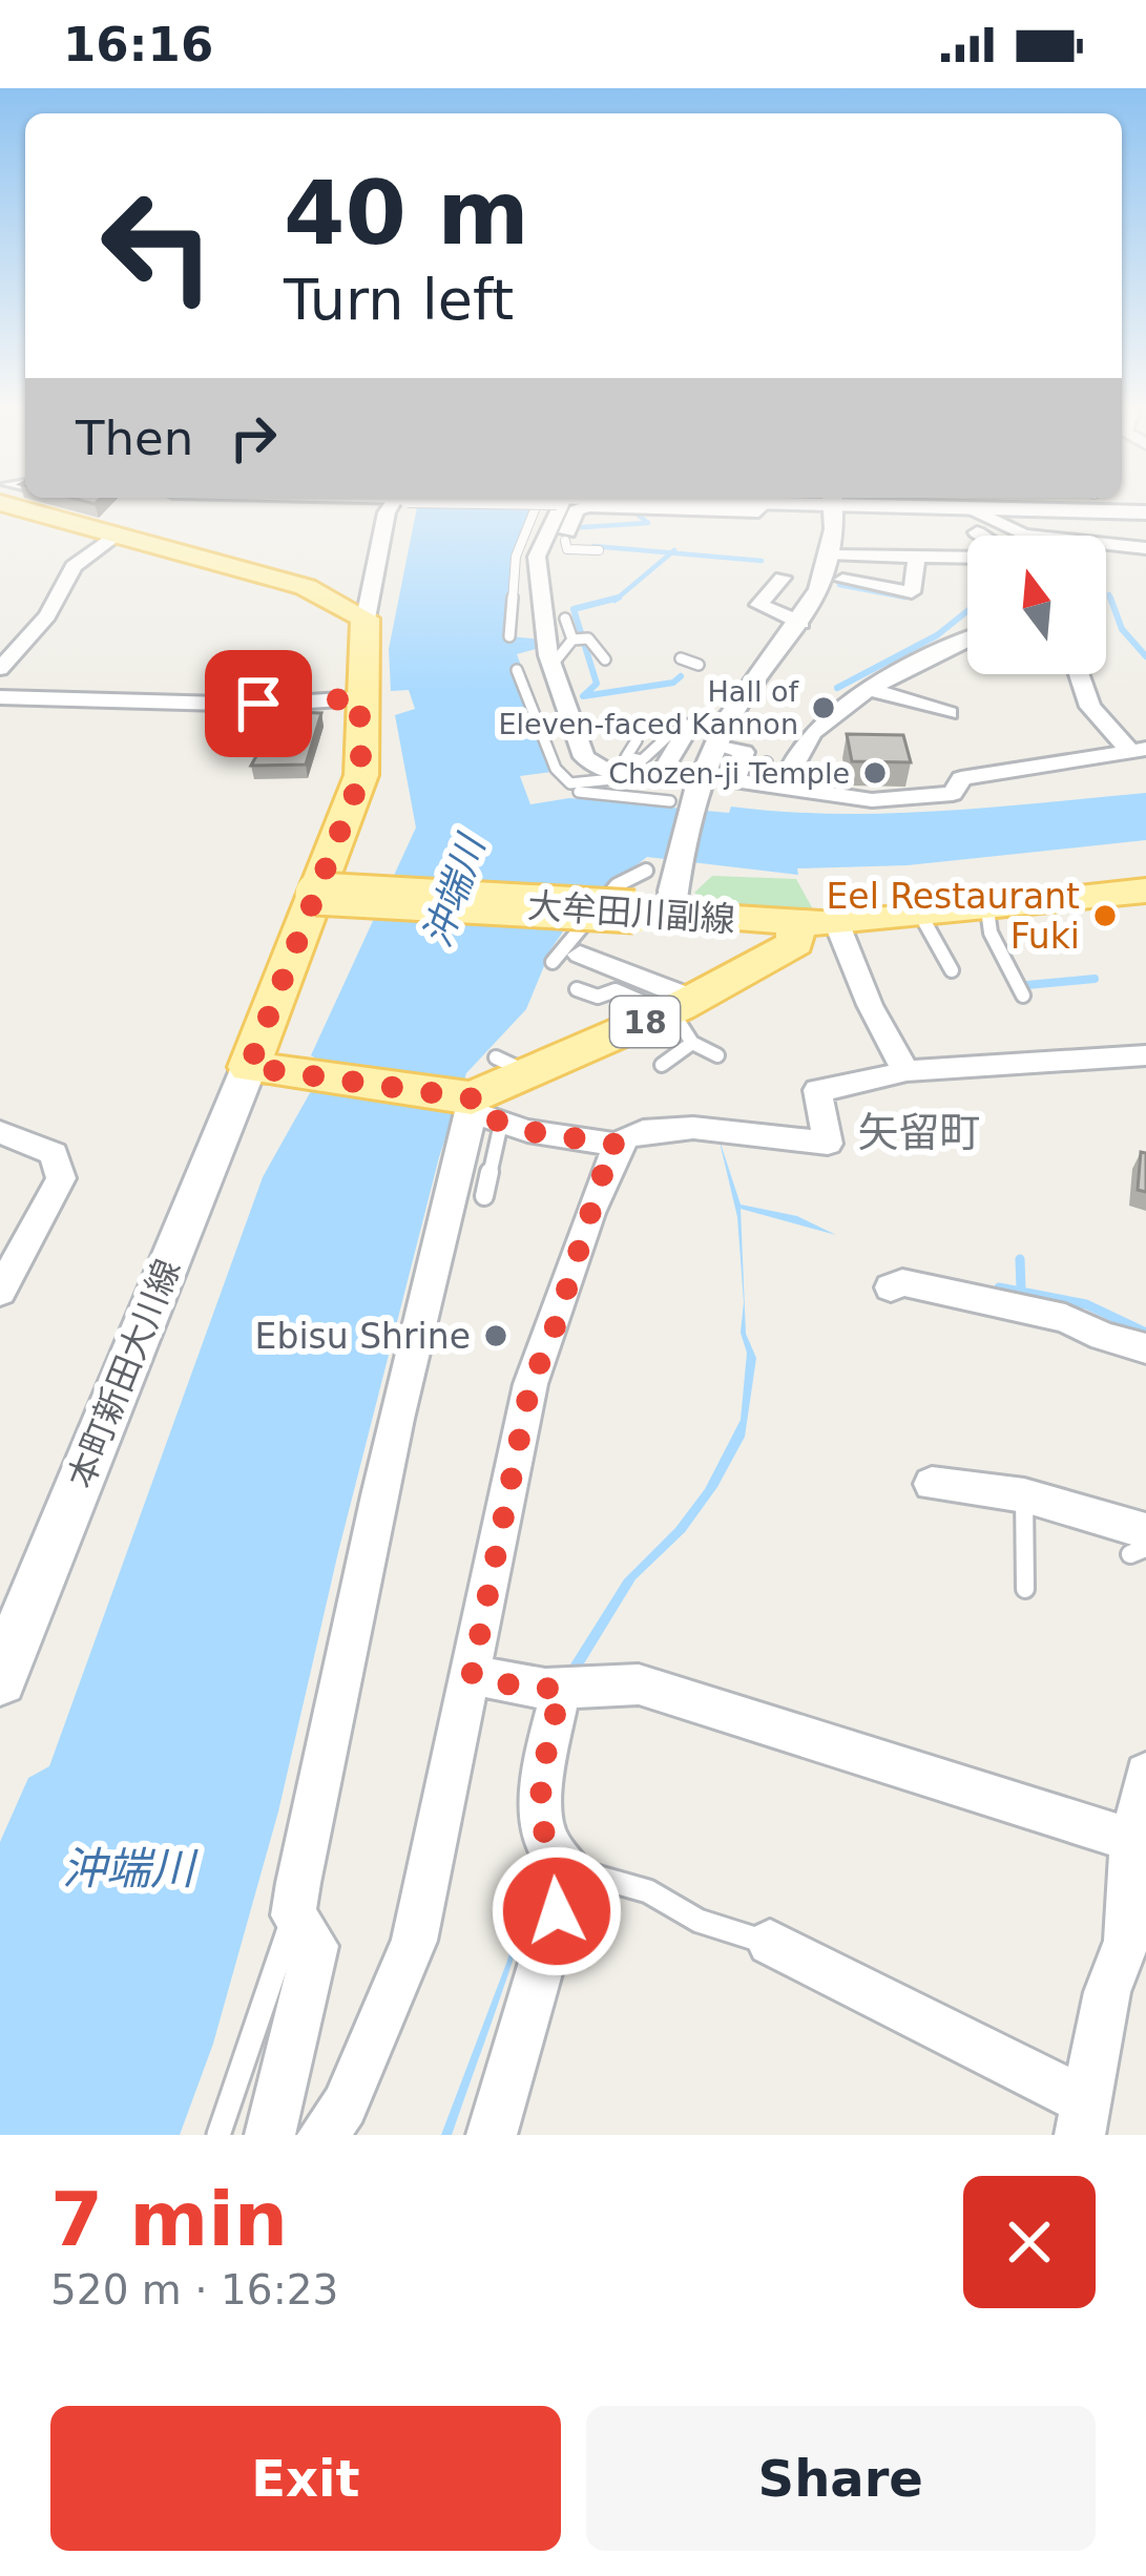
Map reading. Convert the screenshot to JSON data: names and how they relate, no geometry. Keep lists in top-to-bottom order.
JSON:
{
  "streets": {
    "main road": ["大牟田川副線", "18", "本町新田大川線"]
  },
  "crossings": [
    ["大牟田川副線", "本町新田大川線"]
  ],
  "districts": ["矢留町"],
  "water": ["沖端川"],
  "places": [
    "Hall of Eleven-faced Kannon",
    "Chozen-ji Temple",
    "Eel Restaurant Fuki",
    "Ebisu Shrine"
  ],
  "north": "top",
  "page": {
    "status": "16:16",
    "turn": ["40 m", "Turn left"],
    "then": "Then",
    "heading": ["7 min", "520 m · 16:23"],
    "buttons": ["Exit", "Share"]
  }
}
